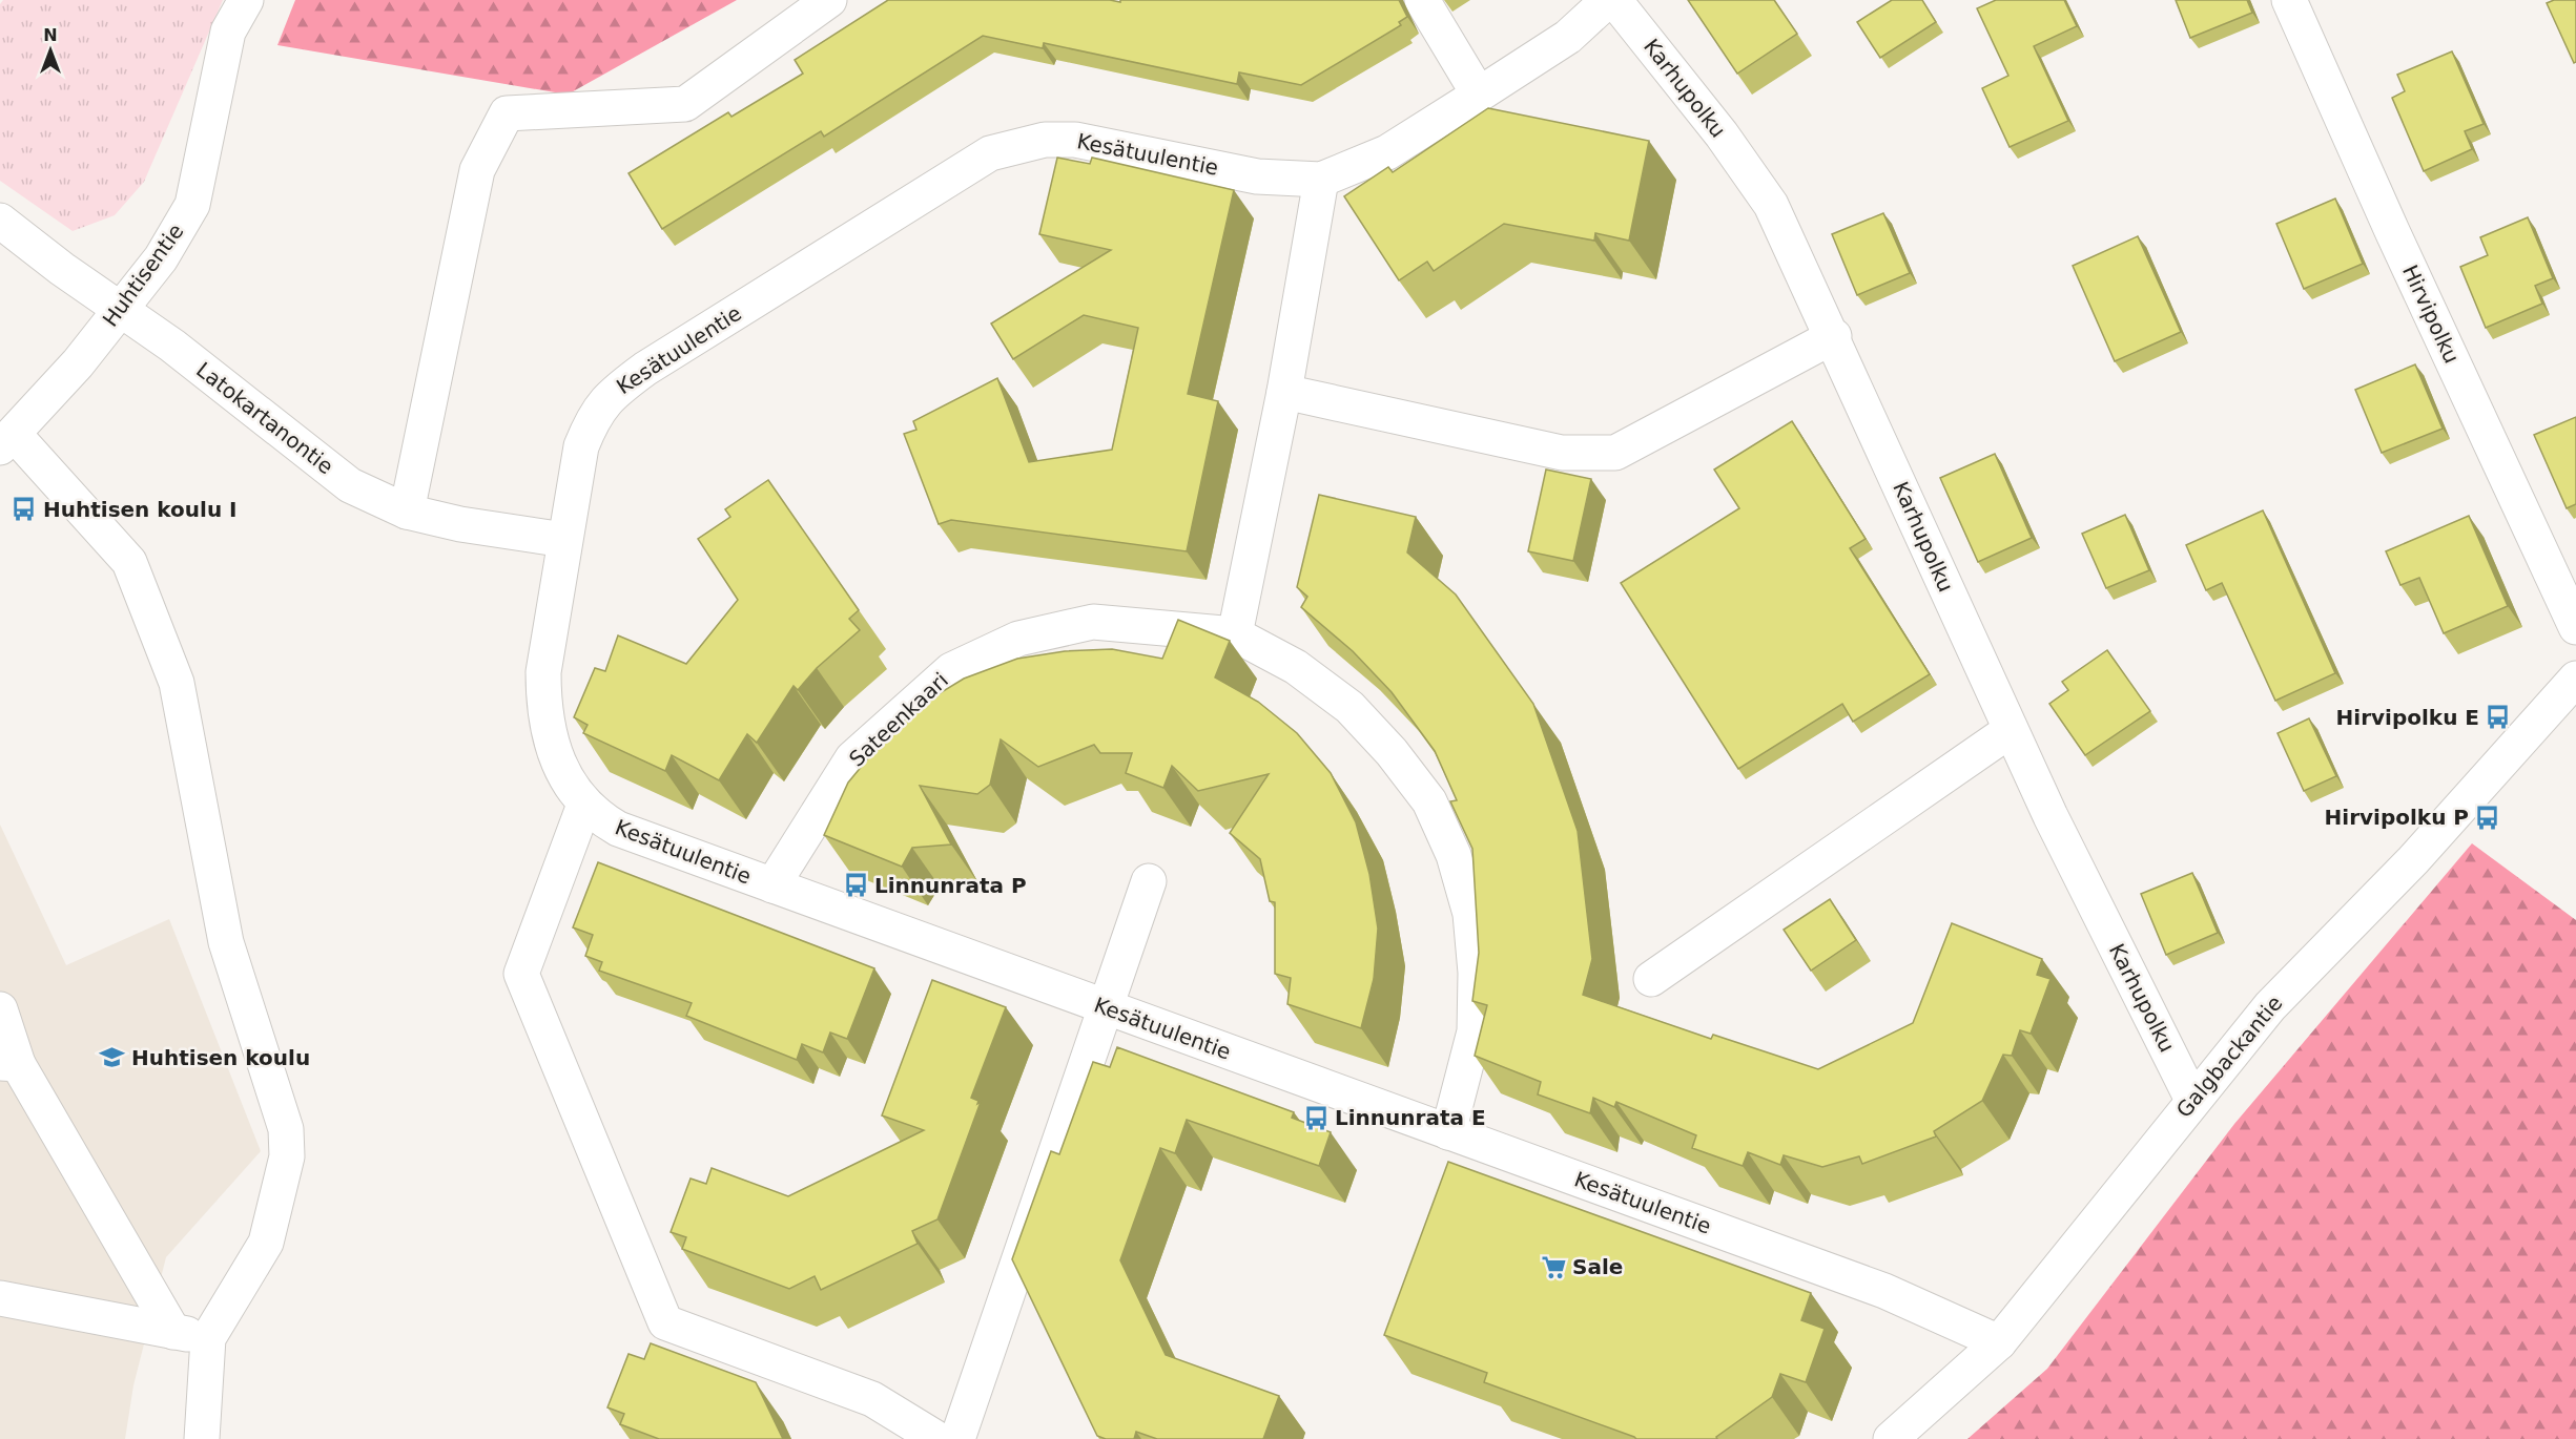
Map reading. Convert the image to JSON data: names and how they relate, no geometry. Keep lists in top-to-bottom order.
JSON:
{
  "streets": {
    "street": [
      "Karhupolku",
      "Kesätuulentie",
      "Huhtisentie",
      "Hirvipolku",
      "Latokartanontie",
      "Sateenkaari",
      "Galgbackantie"
    ]
  },
  "crossings": [
    ["Karhupolku", "Galgbackantie"],
    ["Kesätuulentie", "Latokartanontie"],
    ["Kesätuulentie", "Sateenkaari"],
    ["Kesätuulentie", "Galgbackantie"],
    ["Huhtisentie", "Latokartanontie"]
  ],
  "places": {
    "bus stop": [
      "Huhtisen koulu I",
      "Hirvipolku E",
      "Hirvipolku P",
      "Linnunrata P",
      "Linnunrata E"
    ],
    "school or university": ["Huhtisen koulu"],
    "supermarket": ["Sale"]
  },
  "north": "top"
}
